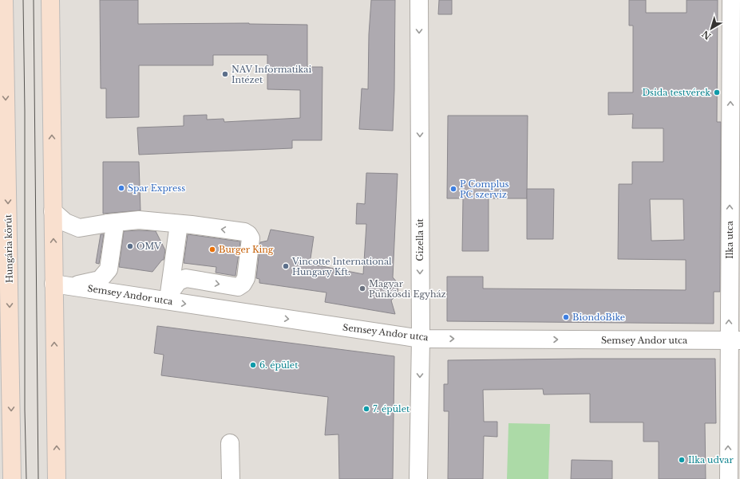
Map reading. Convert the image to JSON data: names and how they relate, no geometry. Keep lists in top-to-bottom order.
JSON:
{
  "streets": {
    "main road": ["Hungária körút"],
    "street": ["Gizella út", "Ilka utca", "Semsey Andor utca"]
  },
  "crossings": [
    ["Gizella út", "Semsey Andor utca"],
    ["Ilka utca", "Semsey Andor utca"]
  ],
  "one_way": ["Gizella út", "Ilka utca", "Semsey Andor utca"],
  "places": [
    "NAV Informatikai Intézet",
    "Dsida testvérek",
    "Spar Express",
    "P Complus PC szerviz",
    "OMV",
    "Burger King",
    "Vincotte International Hungary Kft.",
    "Magyar Pünkösdi Egyház",
    "BiondoBike",
    "6. épület",
    "7. épület",
    "Ilka udvar"
  ],
  "north": "bottom left"
}
